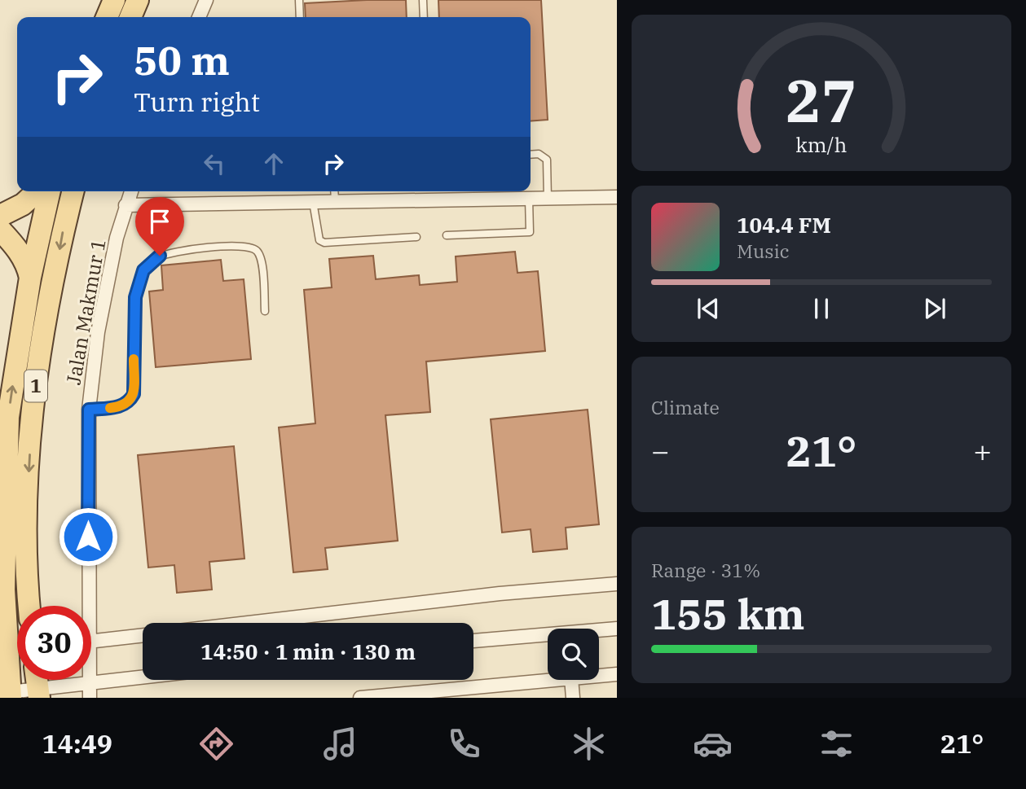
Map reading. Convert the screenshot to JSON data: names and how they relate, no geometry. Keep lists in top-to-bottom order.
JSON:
{
  "streets": {
    "main road": ["1"],
    "street": ["Jalan Makmur 1"]
  },
  "page": {
    "turn": ["50 m", "Turn right"],
    "song": ["104.4 FM", "Music"],
    "tile": [
      "Climate",
      ["Range · 31%", "155 km"]
    ],
    "heat": ["−", "21°", "+"],
    "limit": "30",
    "trip": "14:50 · 1 min · 130 m",
    "tabs": ["14:49", "21°"],
    "gauge": ["27", "km/h"]
  }
}
